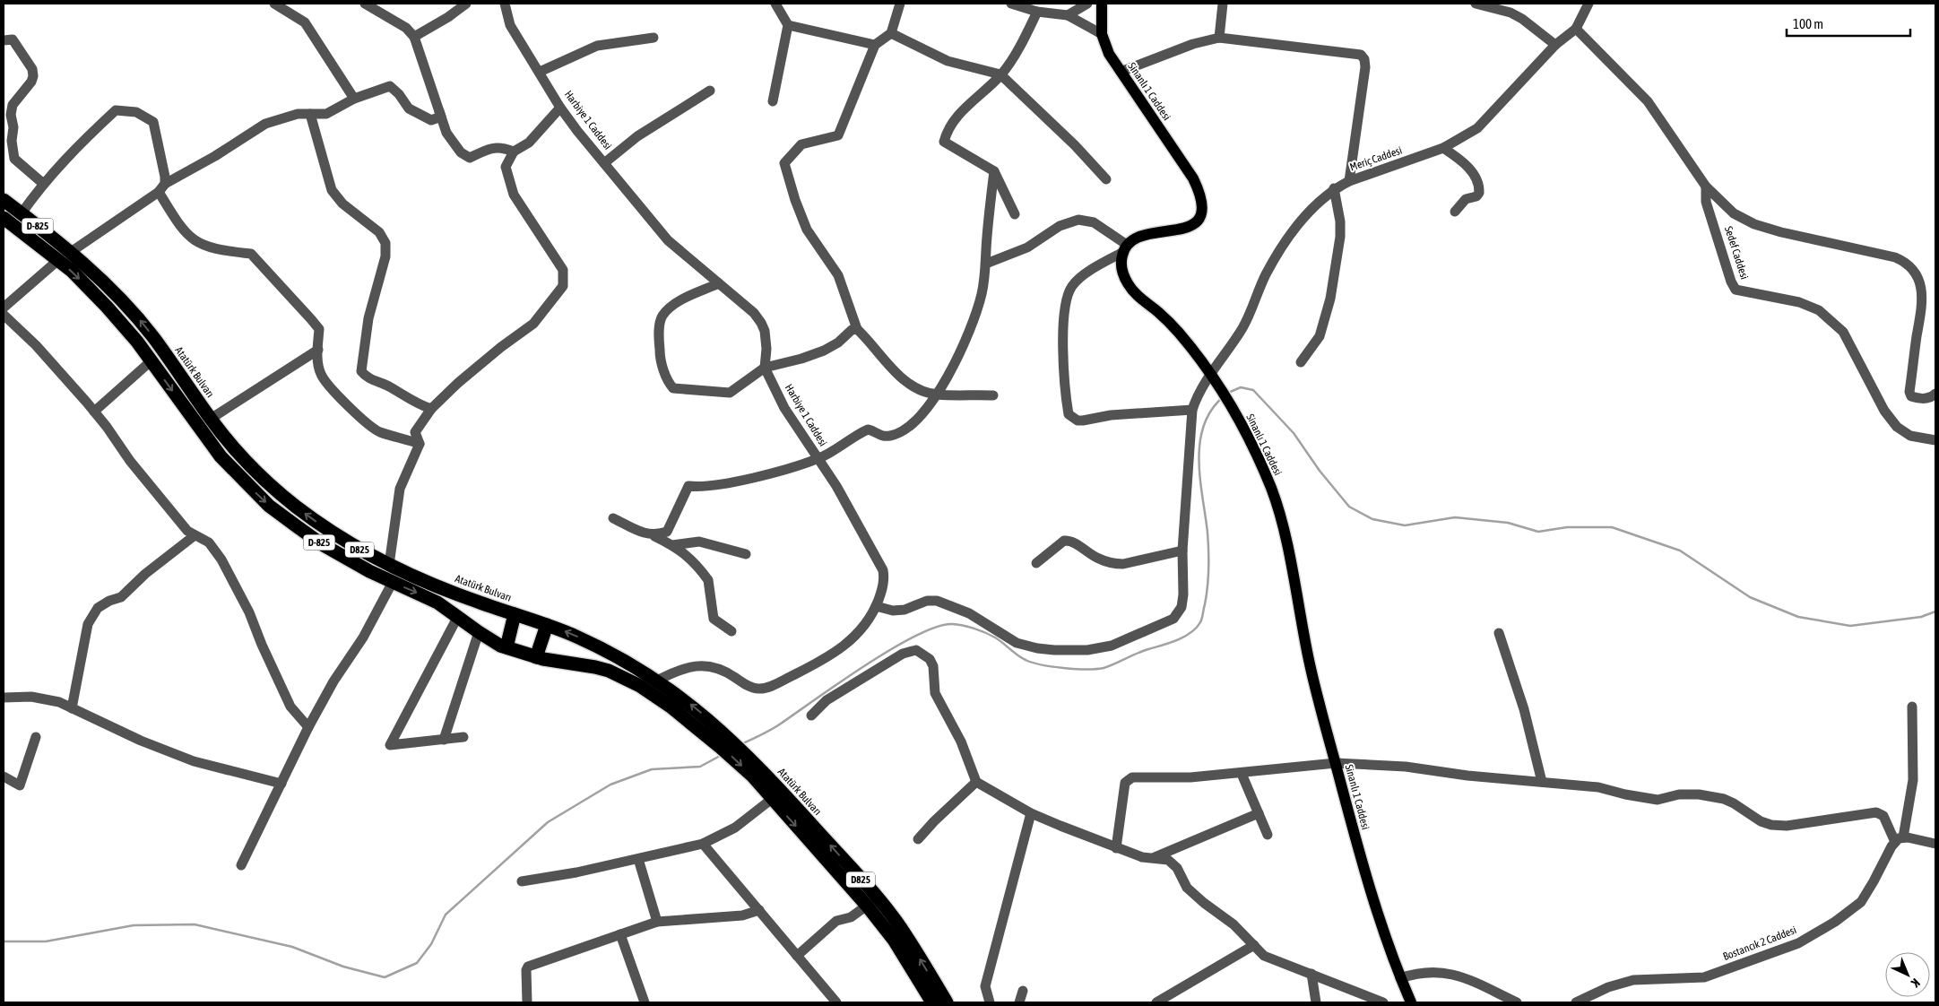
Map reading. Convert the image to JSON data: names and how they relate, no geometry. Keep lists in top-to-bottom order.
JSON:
{
  "streets": {
    "highway": ["D-825", "Atatürk Bulvarı", "D825"],
    "main road": ["Sinanlı 1 Caddesi"],
    "street": [
      "Harbiye 1 Caddesi",
      "Meriç Caddesi",
      "Sedef Caddesi",
      "Bostancık 2 Caddesi"
    ]
  },
  "crossings": [
    ["Sinanlı 1 Caddesi", "Meriç Caddesi"],
    ["Harbiye 1 Caddesi", "Meriç Caddesi"],
    ["Harbiye 1 Caddesi", "Atatürk Bulvarı"],
    ["Meriç Caddesi", "Sedef Caddesi"]
  ],
  "scale_bar": "100 m",
  "north": "bottom right"
}
